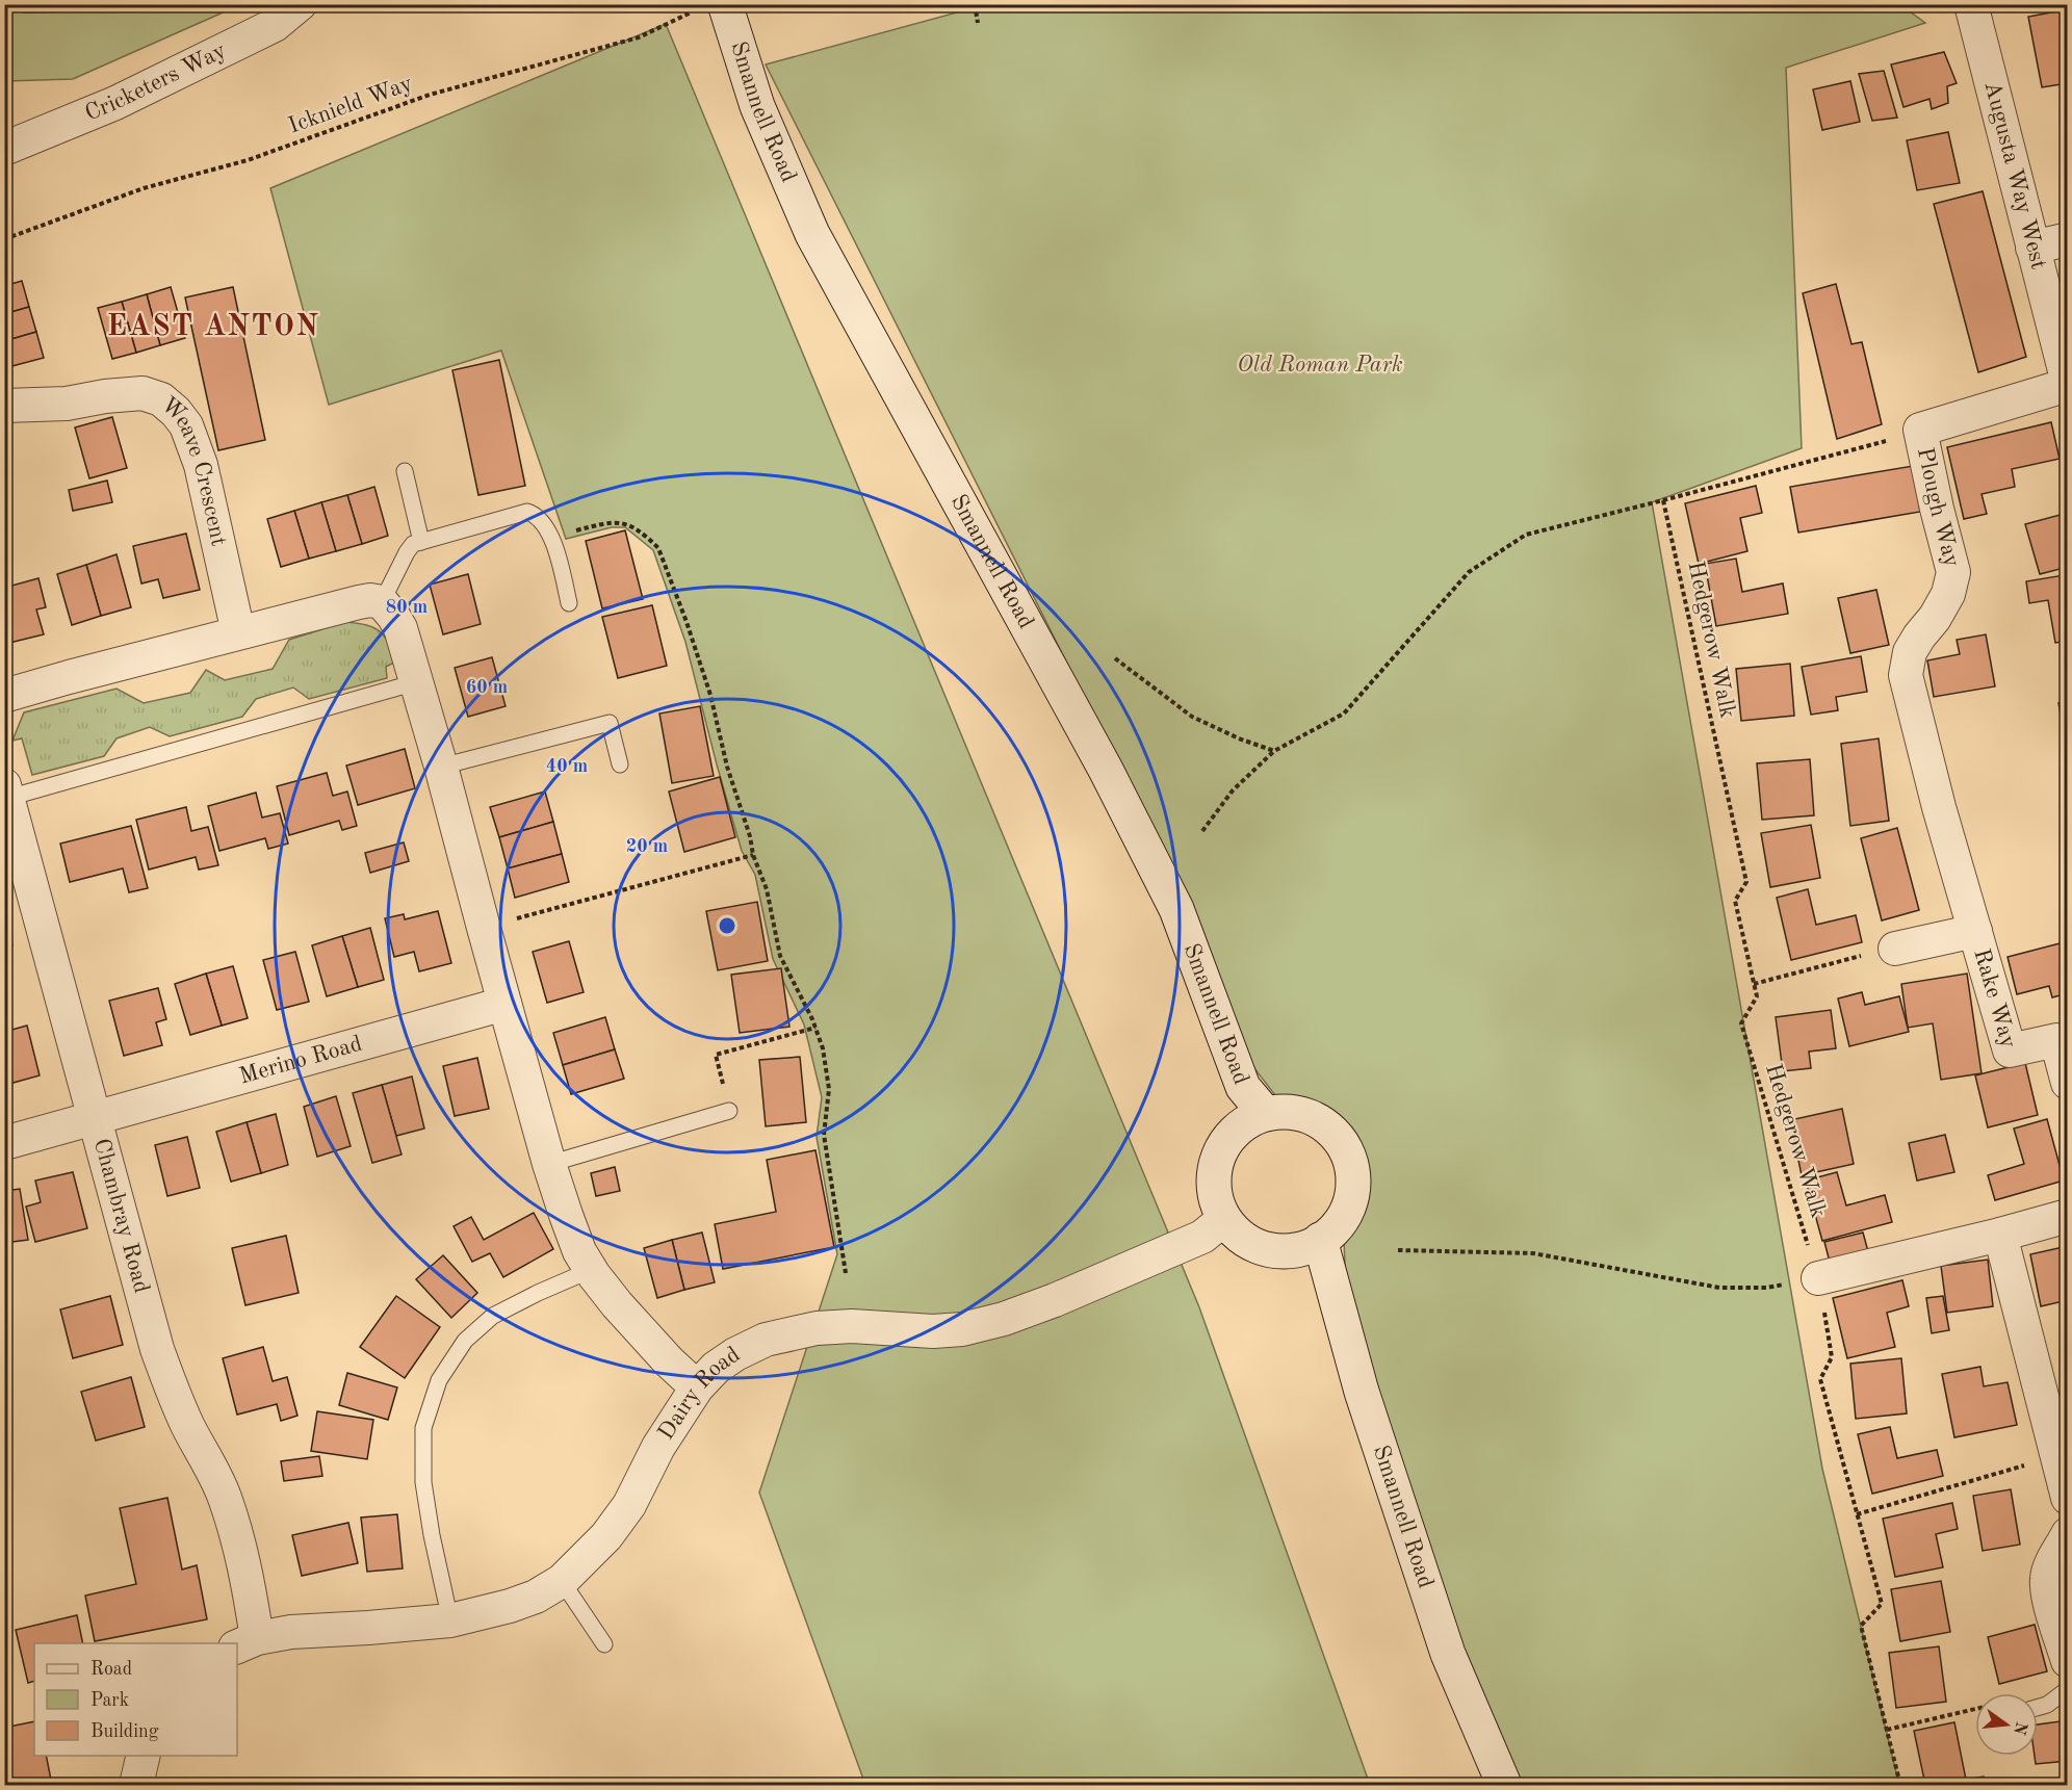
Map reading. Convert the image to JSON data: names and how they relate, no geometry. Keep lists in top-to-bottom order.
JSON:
{
  "streets": {
    "street": [
      "Cricketers Way",
      "Smannell Road",
      "Augusta Way West",
      "Weave Crescent",
      "Plough Way",
      "Rake Way",
      "Merino Road",
      "Chambray Road",
      "Dairy Road"
    ],
    "path": ["Icknield Way", "Hedgerow Walk"]
  },
  "crossings": [
    ["Icknield Way", "Smannell Road"],
    ["Smannell Road", "Dairy Road"],
    ["Augusta Way West", "Plough Way"],
    ["Plough Way", "Rake Way"],
    ["Merino Road", "Chambray Road"],
    ["Chambray Road", "Dairy Road"]
  ],
  "districts": ["EAST ANTON"],
  "parks": ["Old Roman Park"],
  "legend": ["Road", "Park", "Building"],
  "north": "right",
  "rings": [
    "80 m",
    "60 m",
    "40 m",
    "20 m"
  ]
}
